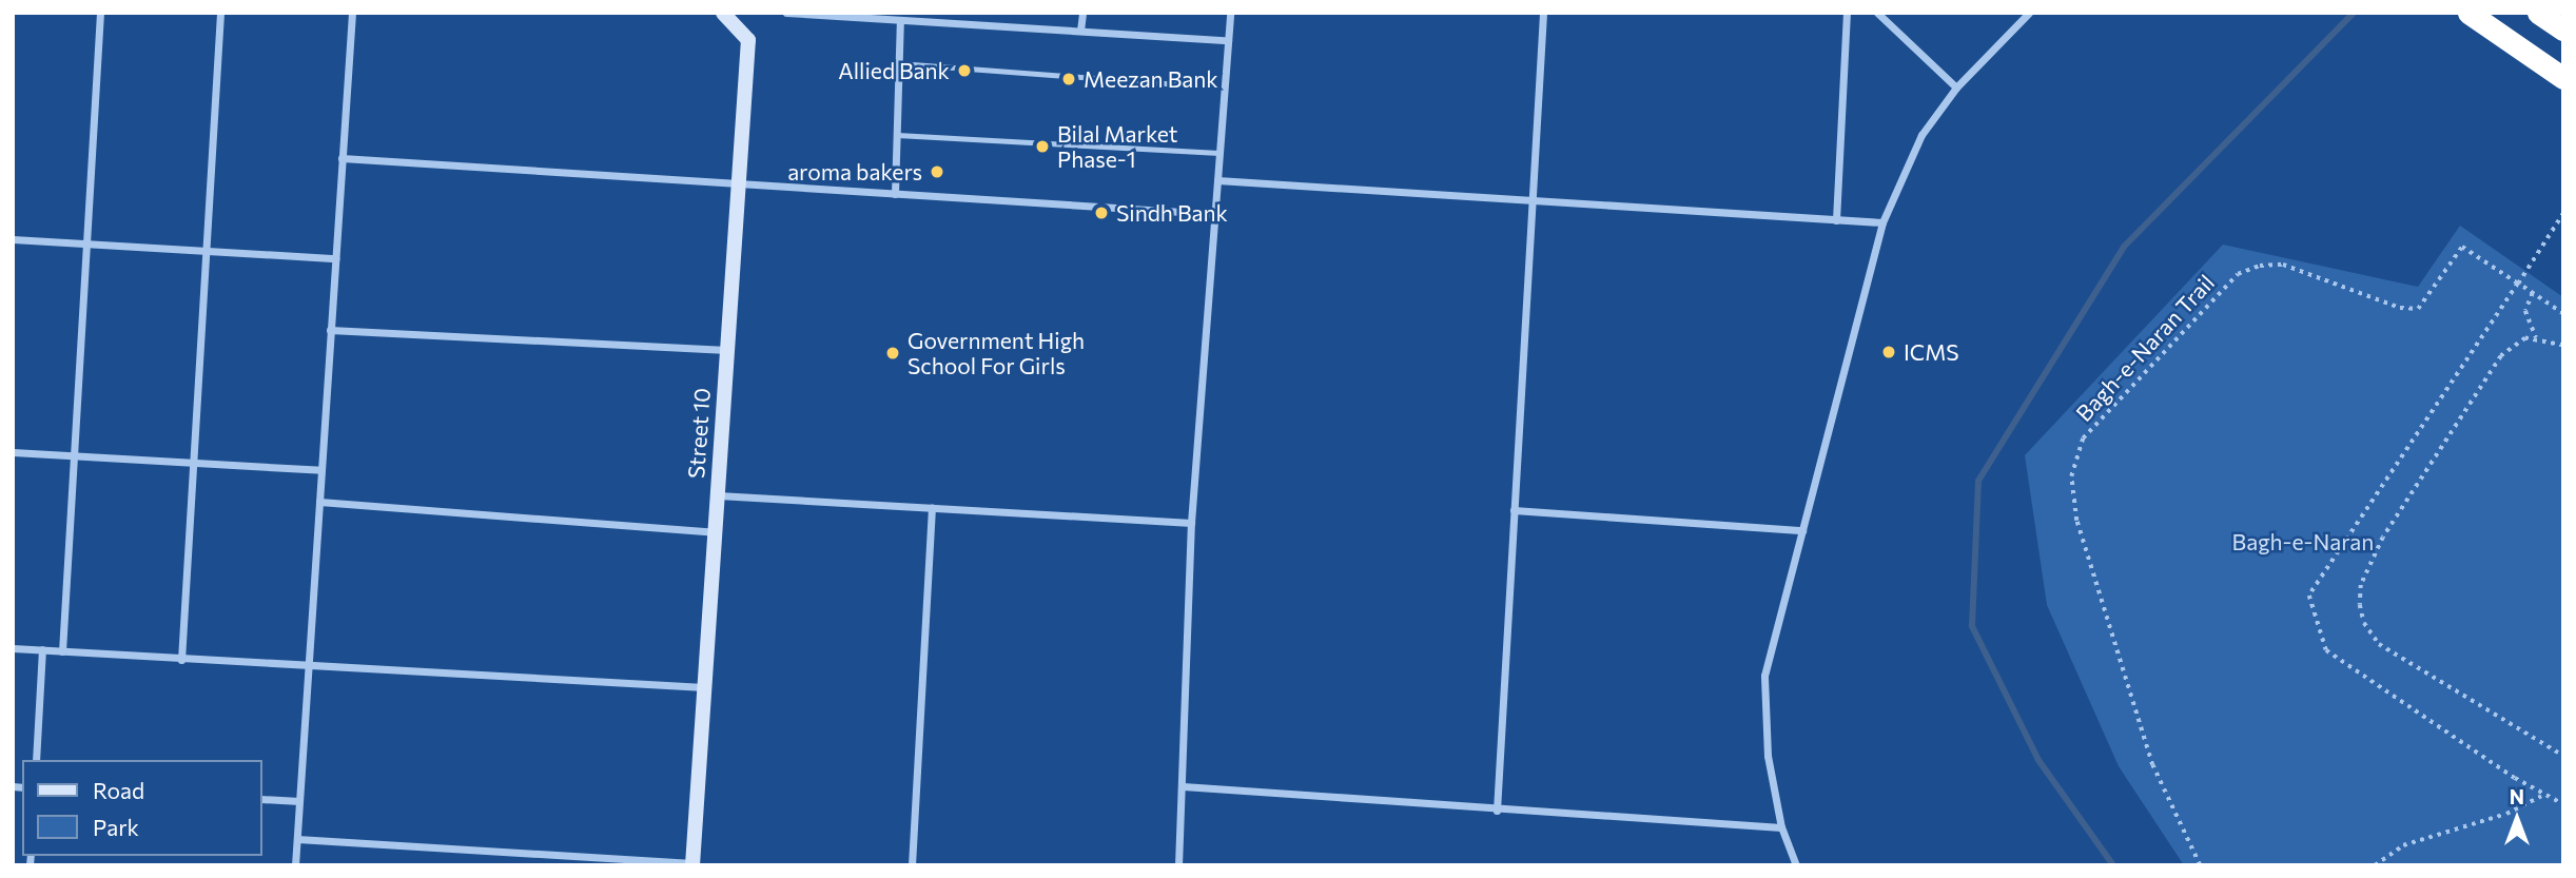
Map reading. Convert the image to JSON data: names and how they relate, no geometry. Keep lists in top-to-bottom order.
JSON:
{
  "streets": {
    "street": ["Street 10"],
    "path": ["Bagh-e-Naran Trail"]
  },
  "parks": ["Bagh-e-Naran"],
  "places": [
    "Allied Bank",
    "Meezan Bank",
    "Bilal Market Phase-1",
    "aroma bakers",
    "Sindh Bank",
    "ICMS",
    "Government High School For Girls"
  ],
  "legend": ["Road", "Park"],
  "north": "top"
}
